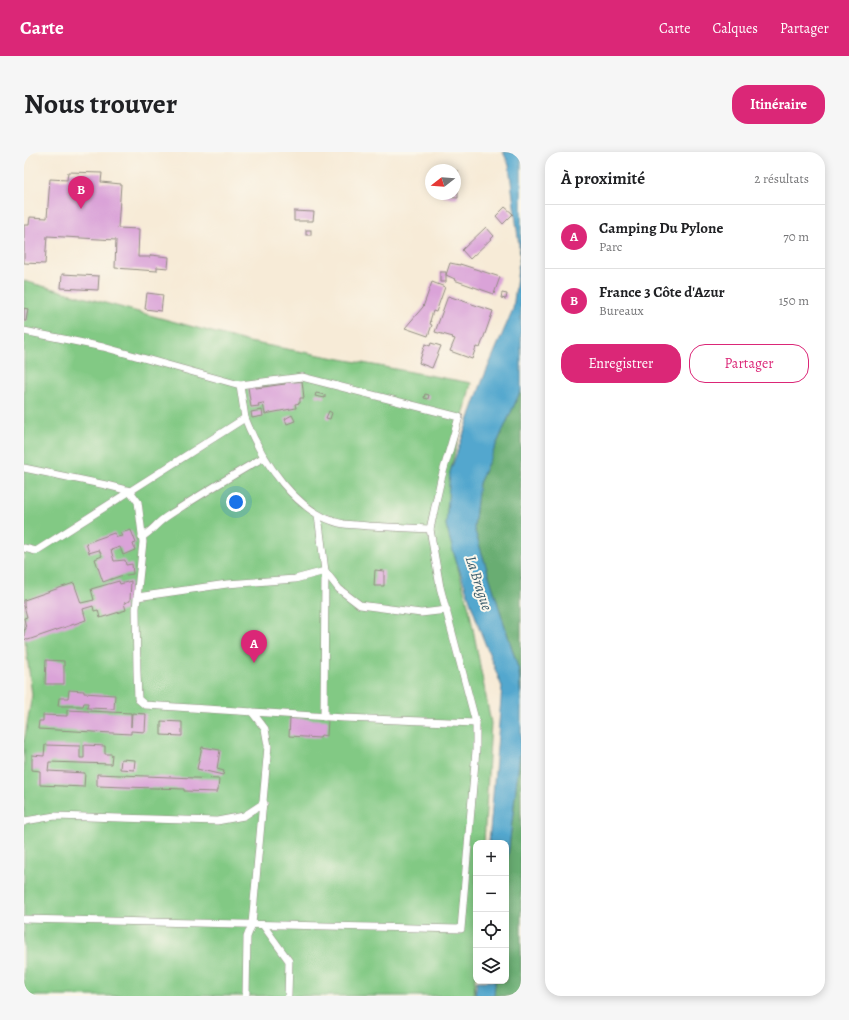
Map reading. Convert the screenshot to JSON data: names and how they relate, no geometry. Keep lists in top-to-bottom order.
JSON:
{
  "water": ["La Brague"],
  "north": "left",
  "page": {
    "header": "Carte",
    "nav": ["Carte", "Calques", "Partager"],
    "title": "Nous trouver",
    "buttons": [
      "Itinéraire",
      ["Enregistrer", "Partager"]
    ],
    "heading": ["À proximité", "2 résultats"],
    "pins": ["B", "A"],
    "list": [
      {
        "mark": "A",
        "name": "Camping Du Pylone",
        "note": "Parc",
        "value": "70 m"
      },
      {
        "mark": "B",
        "name": "France 3 Côte d'Azur",
        "note": "Bureaux",
        "value": "150 m"
      }
    ],
    "map_buttons": ["+", "−"]
  }
}
